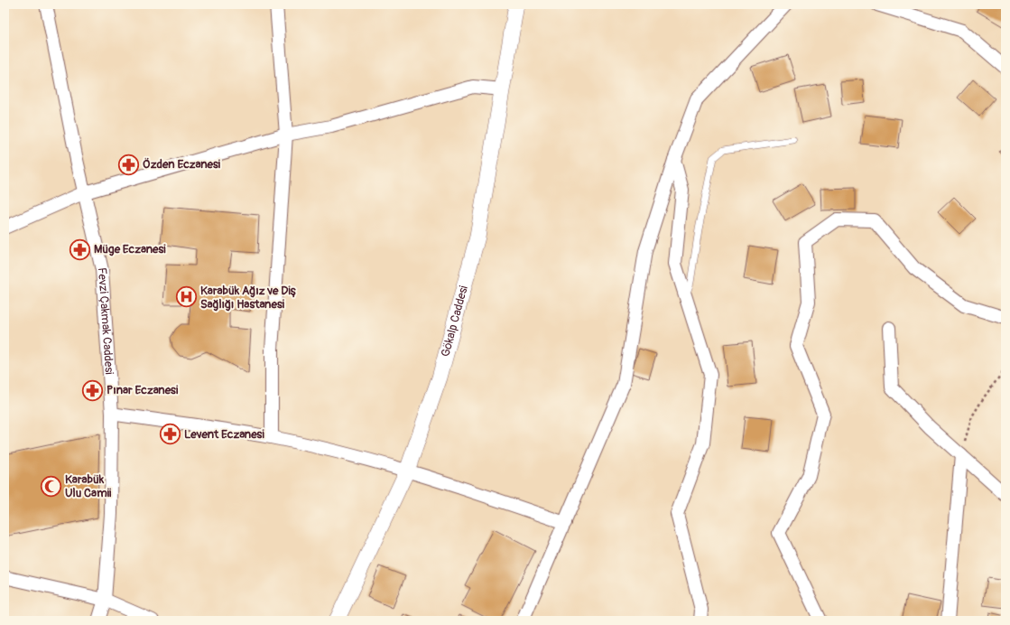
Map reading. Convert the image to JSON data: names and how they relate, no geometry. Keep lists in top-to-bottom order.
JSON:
{
  "streets": {
    "street": ["Gökalp Caddesi", "Fevzi Çakmak Caddesi"]
  },
  "places": {
    "pharmacy": [
      "Özden Eczanesi",
      "Müge Eczanesi",
      "Pınar Eczanesi",
      "Levent Eczanesi"
    ],
    "hospital": ["Karabük Ağız ve Diş Sağlığı Hastanesi"],
    "mosque": ["Karabük Ulu Camii"]
  }
}
